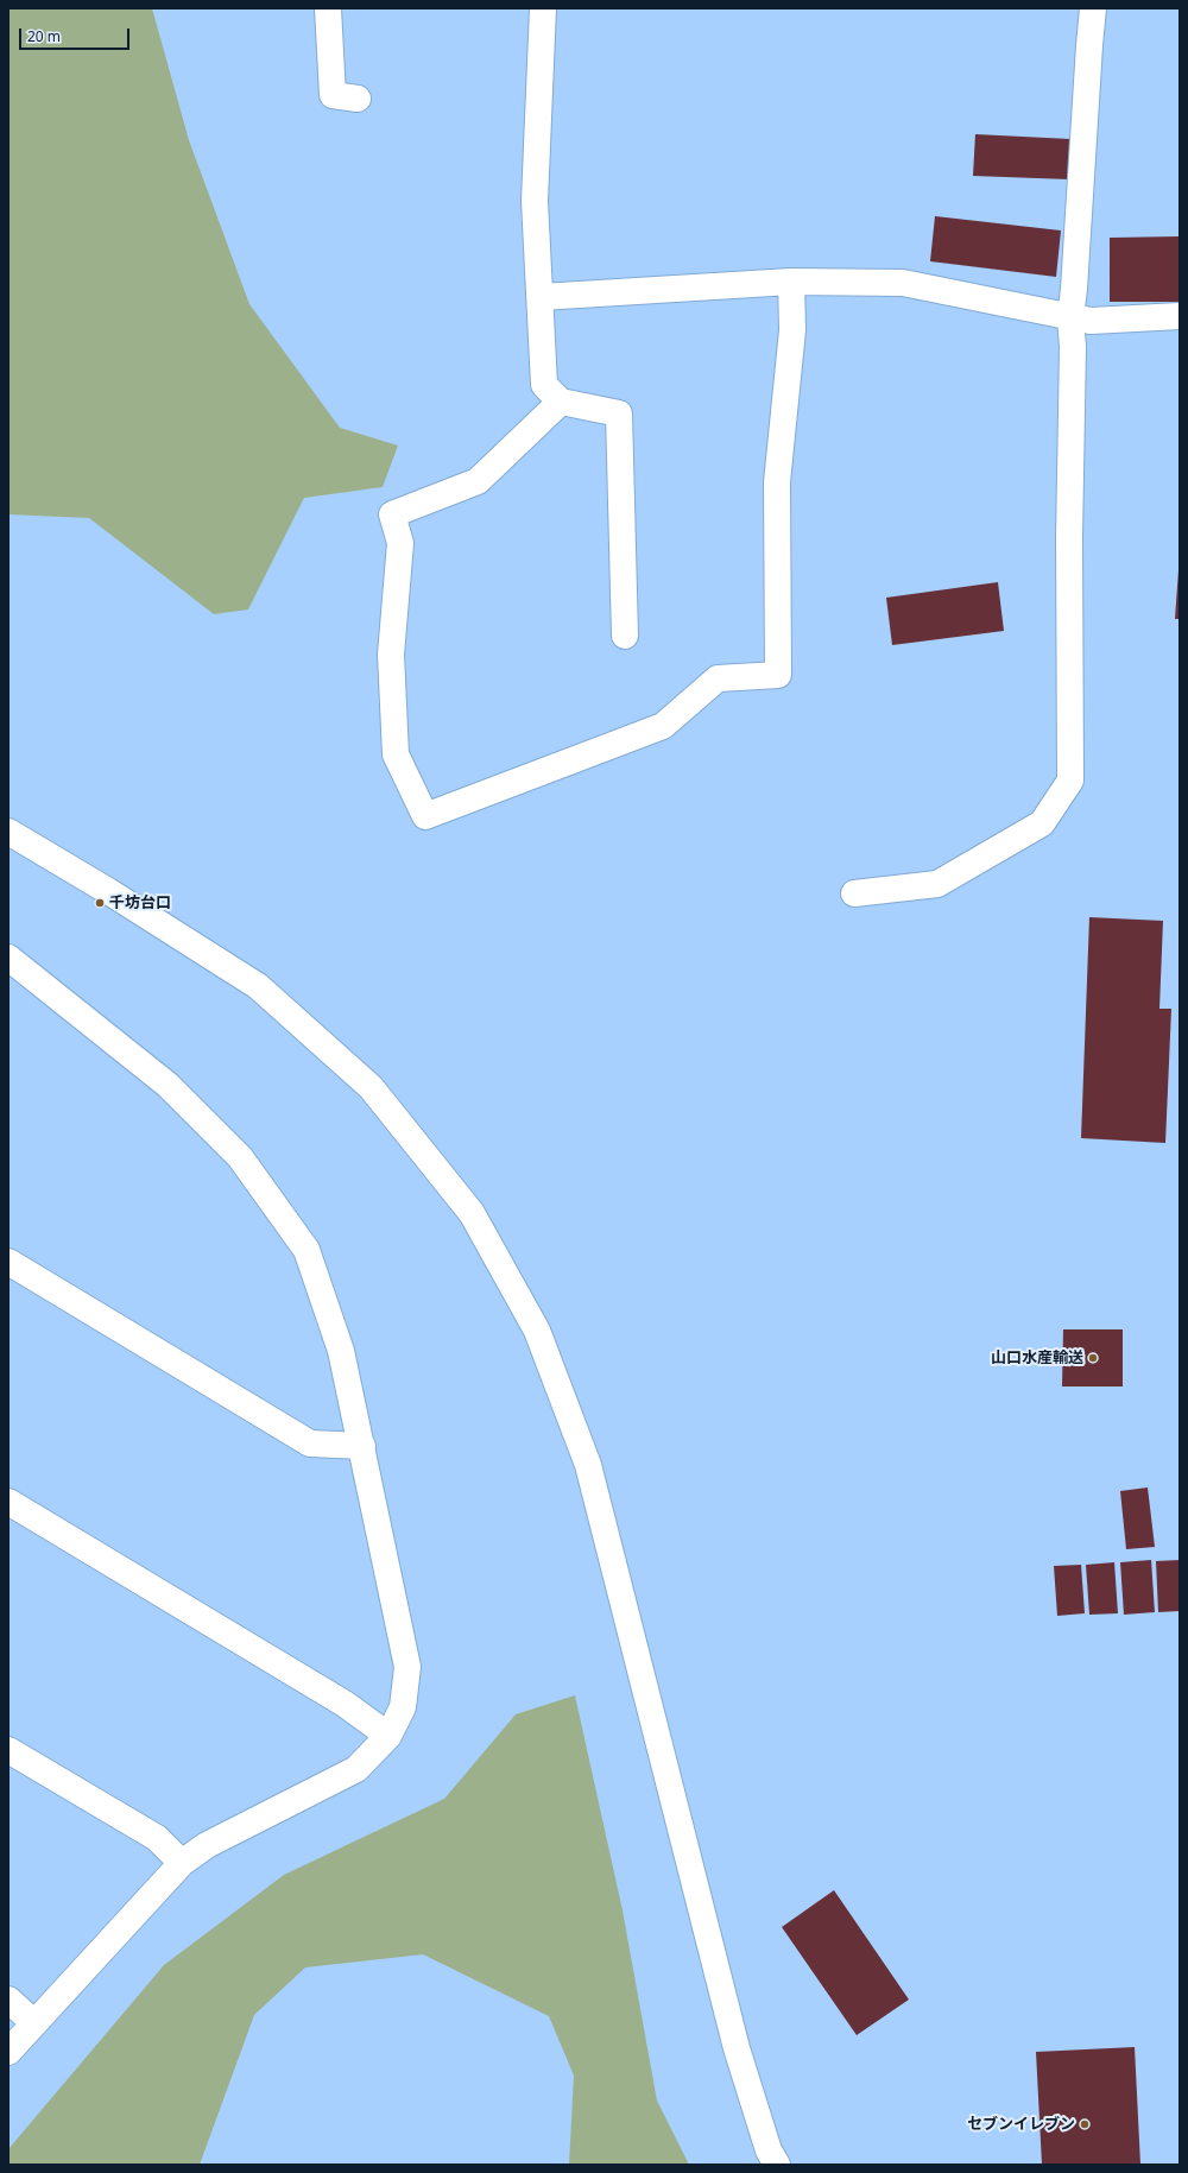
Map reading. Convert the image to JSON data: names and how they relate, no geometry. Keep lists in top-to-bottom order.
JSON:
{
  "places": ["千坊台口", "山口水産輸送", "セブンイレブン"],
  "scale_bar": "20 m"
}
